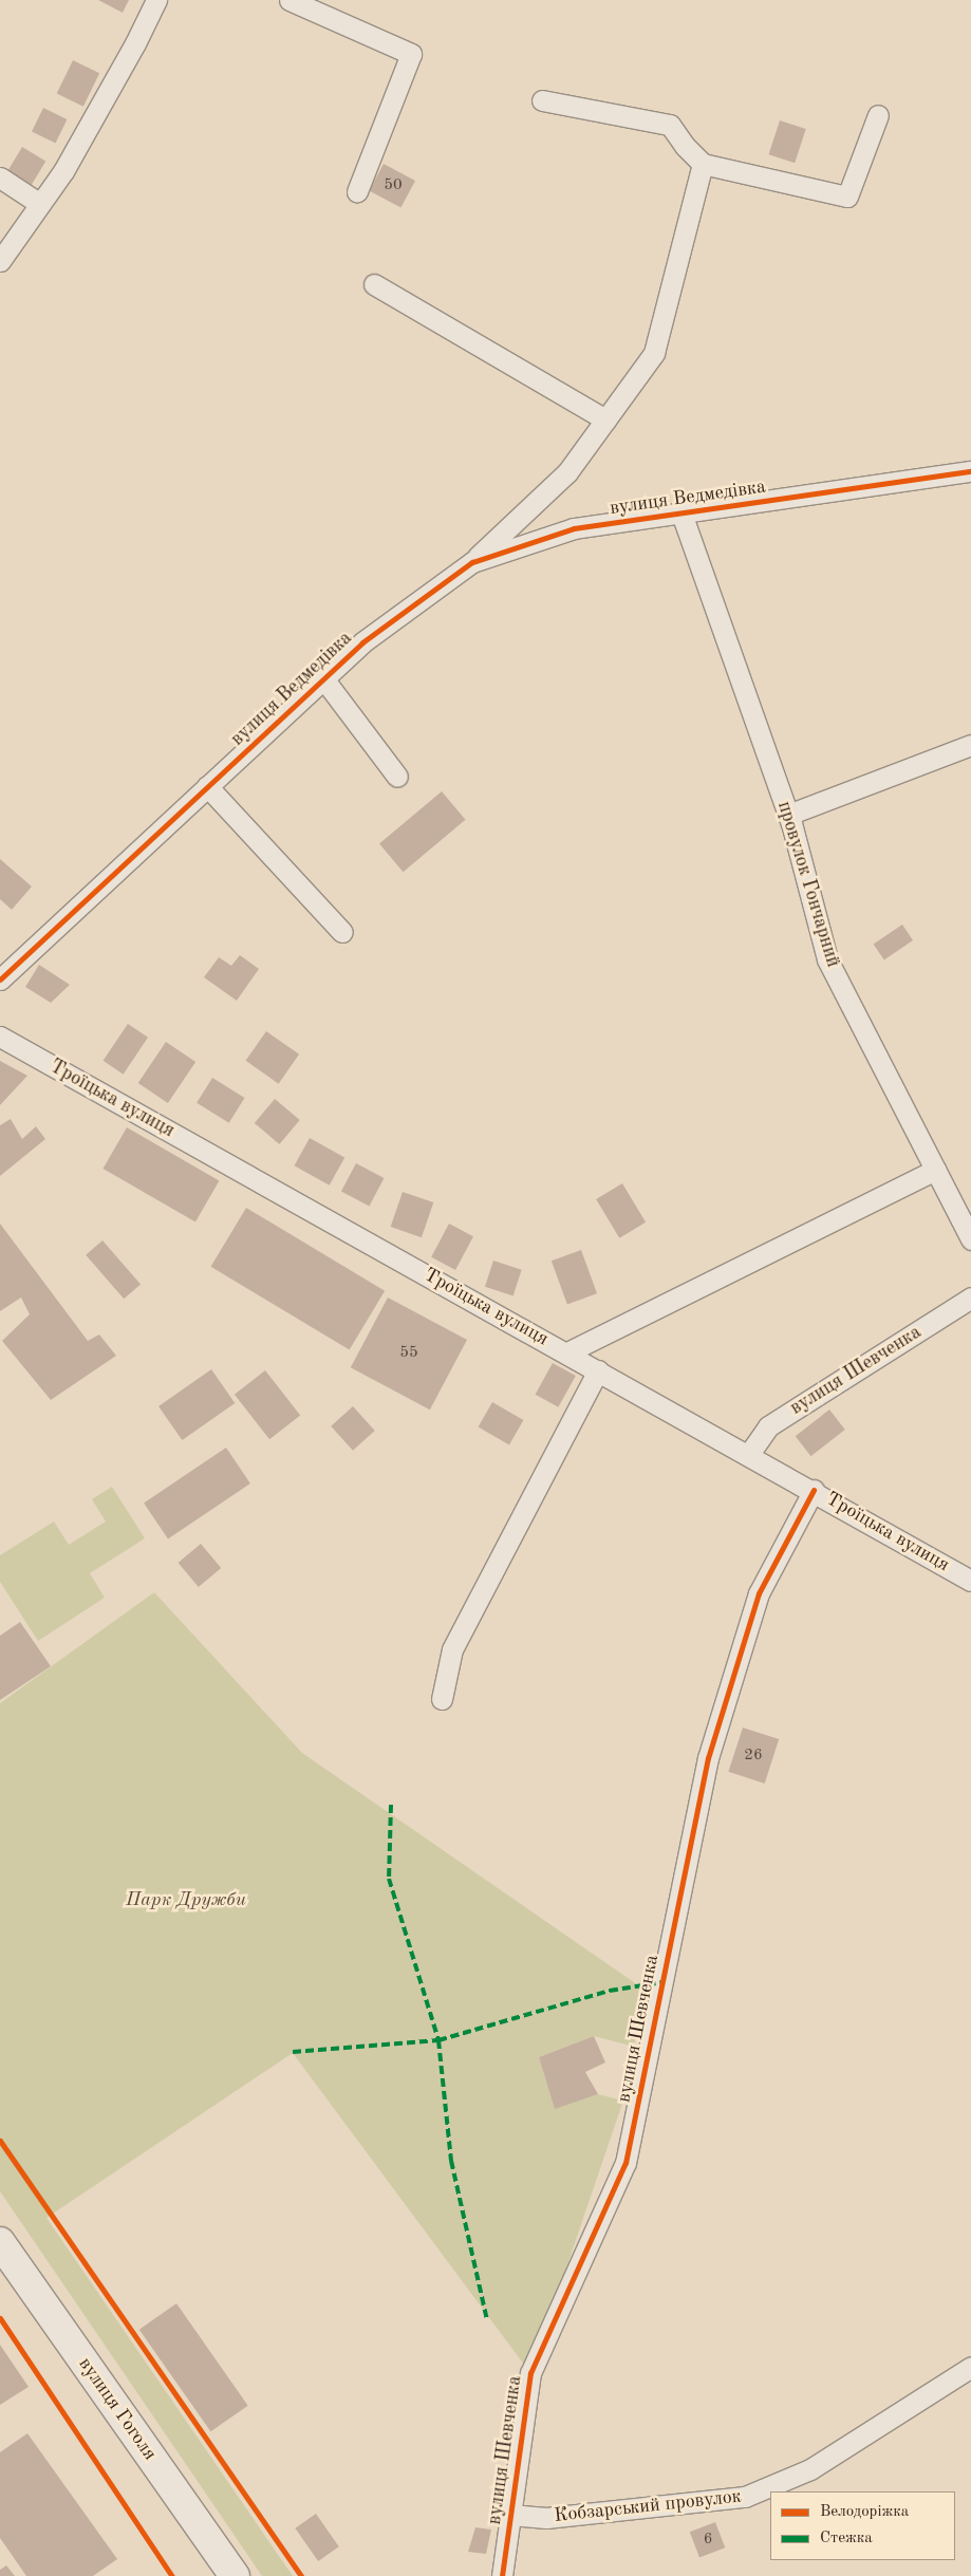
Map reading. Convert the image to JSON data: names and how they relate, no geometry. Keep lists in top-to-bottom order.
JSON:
{
  "streets": {
    "street": [
      "вулиця Ведмедівка",
      "провулок Гончарний",
      "Троїцька вулиця",
      "вулиця Шевченка",
      "вулиця Гоголя",
      "Кобзарський провулок"
    ]
  },
  "crossings": [
    ["вулиця Ведмедівка", "провулок Гончарний"],
    ["Троїцька вулиця", "вулиця Шевченка"],
    ["вулиця Шевченка", "Кобзарський провулок"]
  ],
  "parks": ["Парк Дружби"],
  "house_numbers": [
    "50",
    "55",
    "26",
    "6"
  ],
  "legend": ["Велодоріжка", "Стежка"]
}
